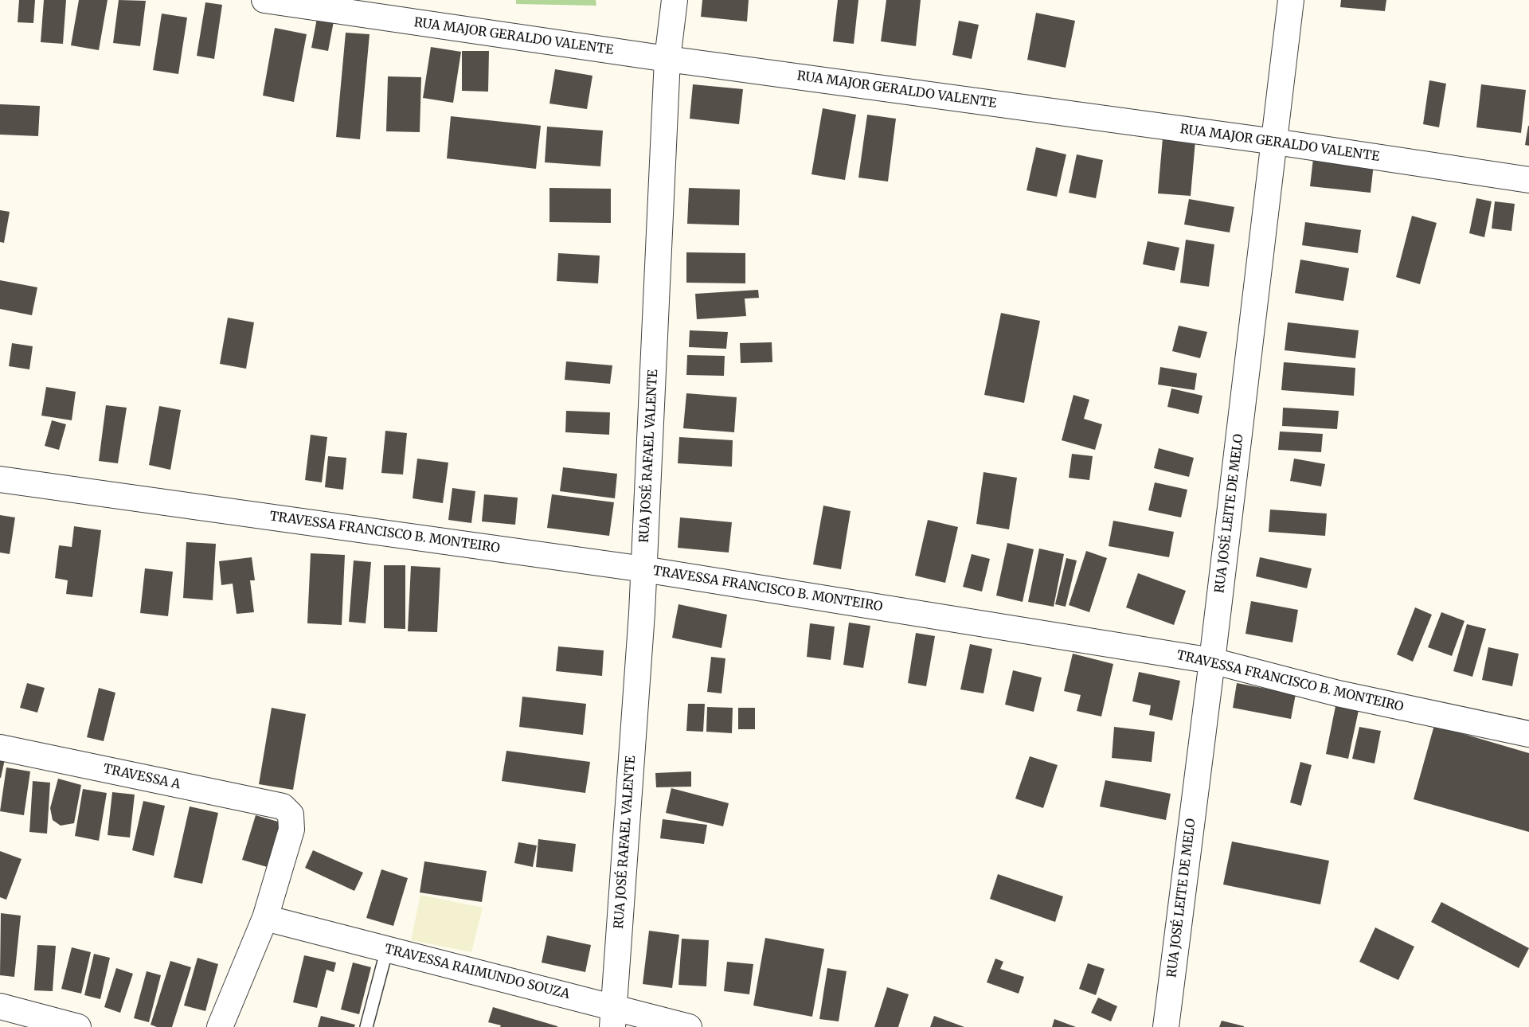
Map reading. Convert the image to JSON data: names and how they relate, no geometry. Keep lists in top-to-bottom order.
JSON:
{
  "streets": {
    "street": [
      "RUA MAJOR GERALDO VALENTE",
      "RUA JOSÉ RAFAEL VALENTE",
      "RUA JOSÉ LEITE DE MELO",
      "TRAVESSA FRANCISCO B. MONTEIRO",
      "TRAVESSA A",
      "TRAVESSA RAIMUNDO SOUZA"
    ]
  },
  "crossings": [
    ["RUA MAJOR GERALDO VALENTE", "RUA JOSÉ RAFAEL VALENTE"],
    ["RUA MAJOR GERALDO VALENTE", "RUA JOSÉ LEITE DE MELO"],
    ["RUA JOSÉ RAFAEL VALENTE", "TRAVESSA FRANCISCO B. MONTEIRO"],
    ["RUA JOSÉ RAFAEL VALENTE", "TRAVESSA RAIMUNDO SOUZA"],
    ["RUA JOSÉ LEITE DE MELO", "TRAVESSA FRANCISCO B. MONTEIRO"],
    ["TRAVESSA A", "TRAVESSA RAIMUNDO SOUZA"]
  ]
}
